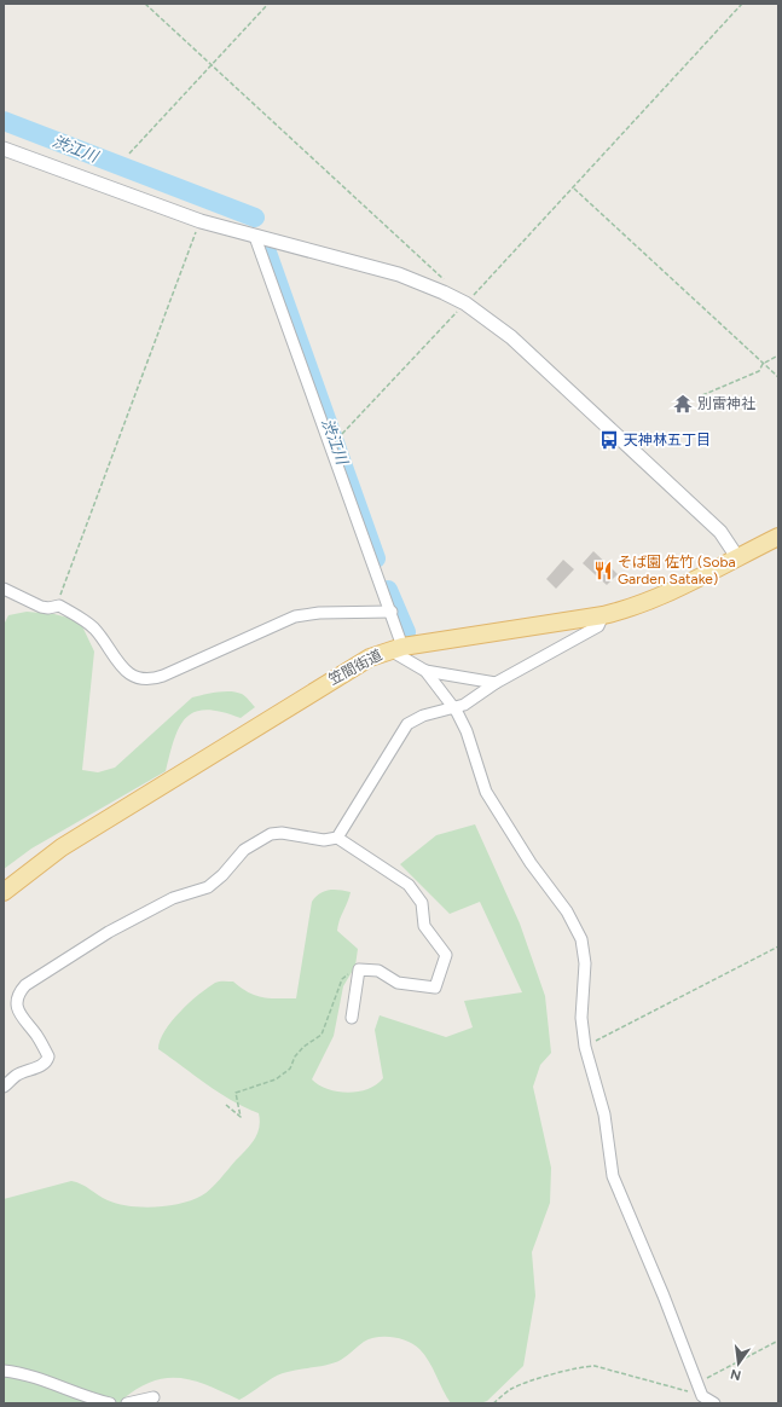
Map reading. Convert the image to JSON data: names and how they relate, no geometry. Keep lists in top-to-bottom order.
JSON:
{
  "streets": {
    "main road": ["笠間街道"]
  },
  "water": ["渋江川"],
  "places": {
    "temple": ["別雷神社"],
    "bus stop": ["天神林五丁目"],
    "restaurant": ["そば園 佐竹 (Soba Garden Satake)"]
  },
  "north": "bottom"
}
